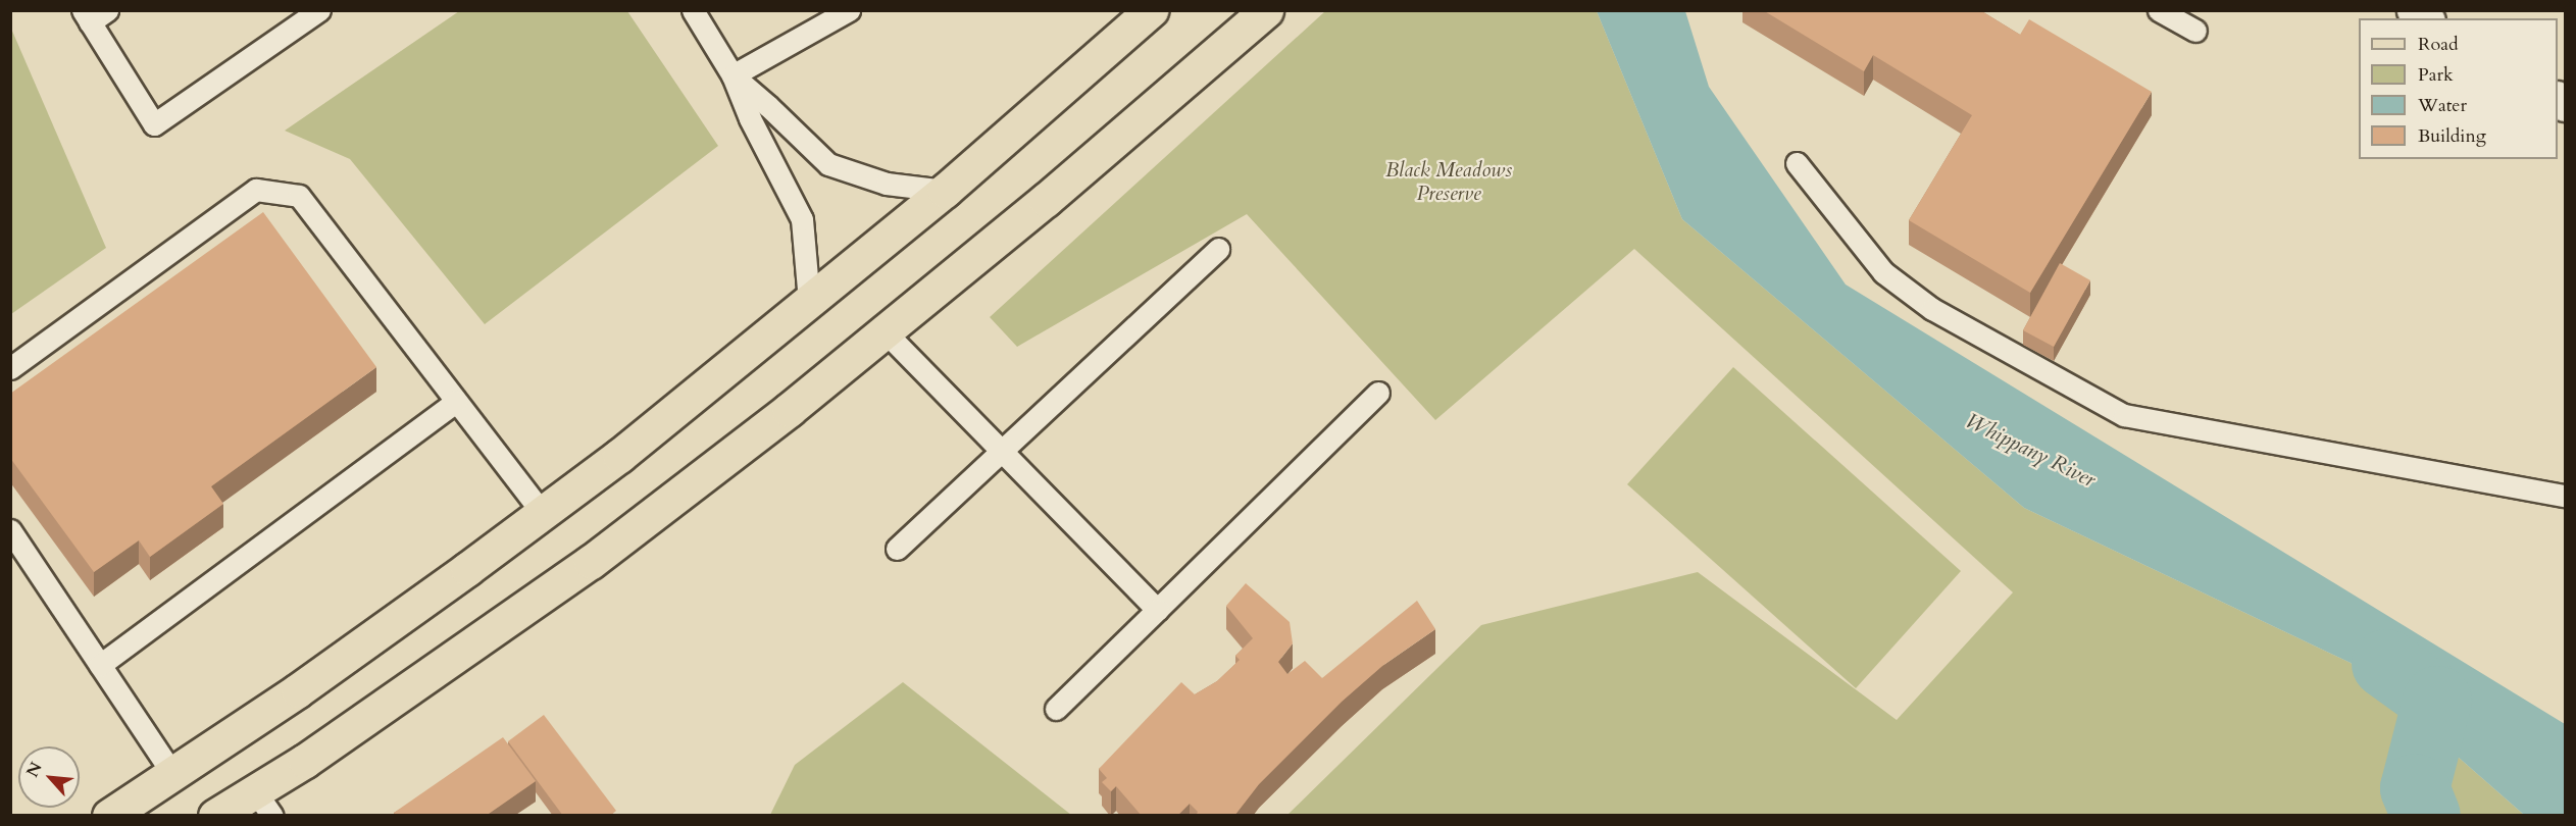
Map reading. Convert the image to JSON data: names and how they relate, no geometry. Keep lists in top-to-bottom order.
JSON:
{
  "water": ["Whippany River"],
  "parks": ["Black Meadows Preserve"],
  "legend": [
    "Road",
    "Park",
    "Water",
    "Building"
  ],
  "north": "top left"
}
